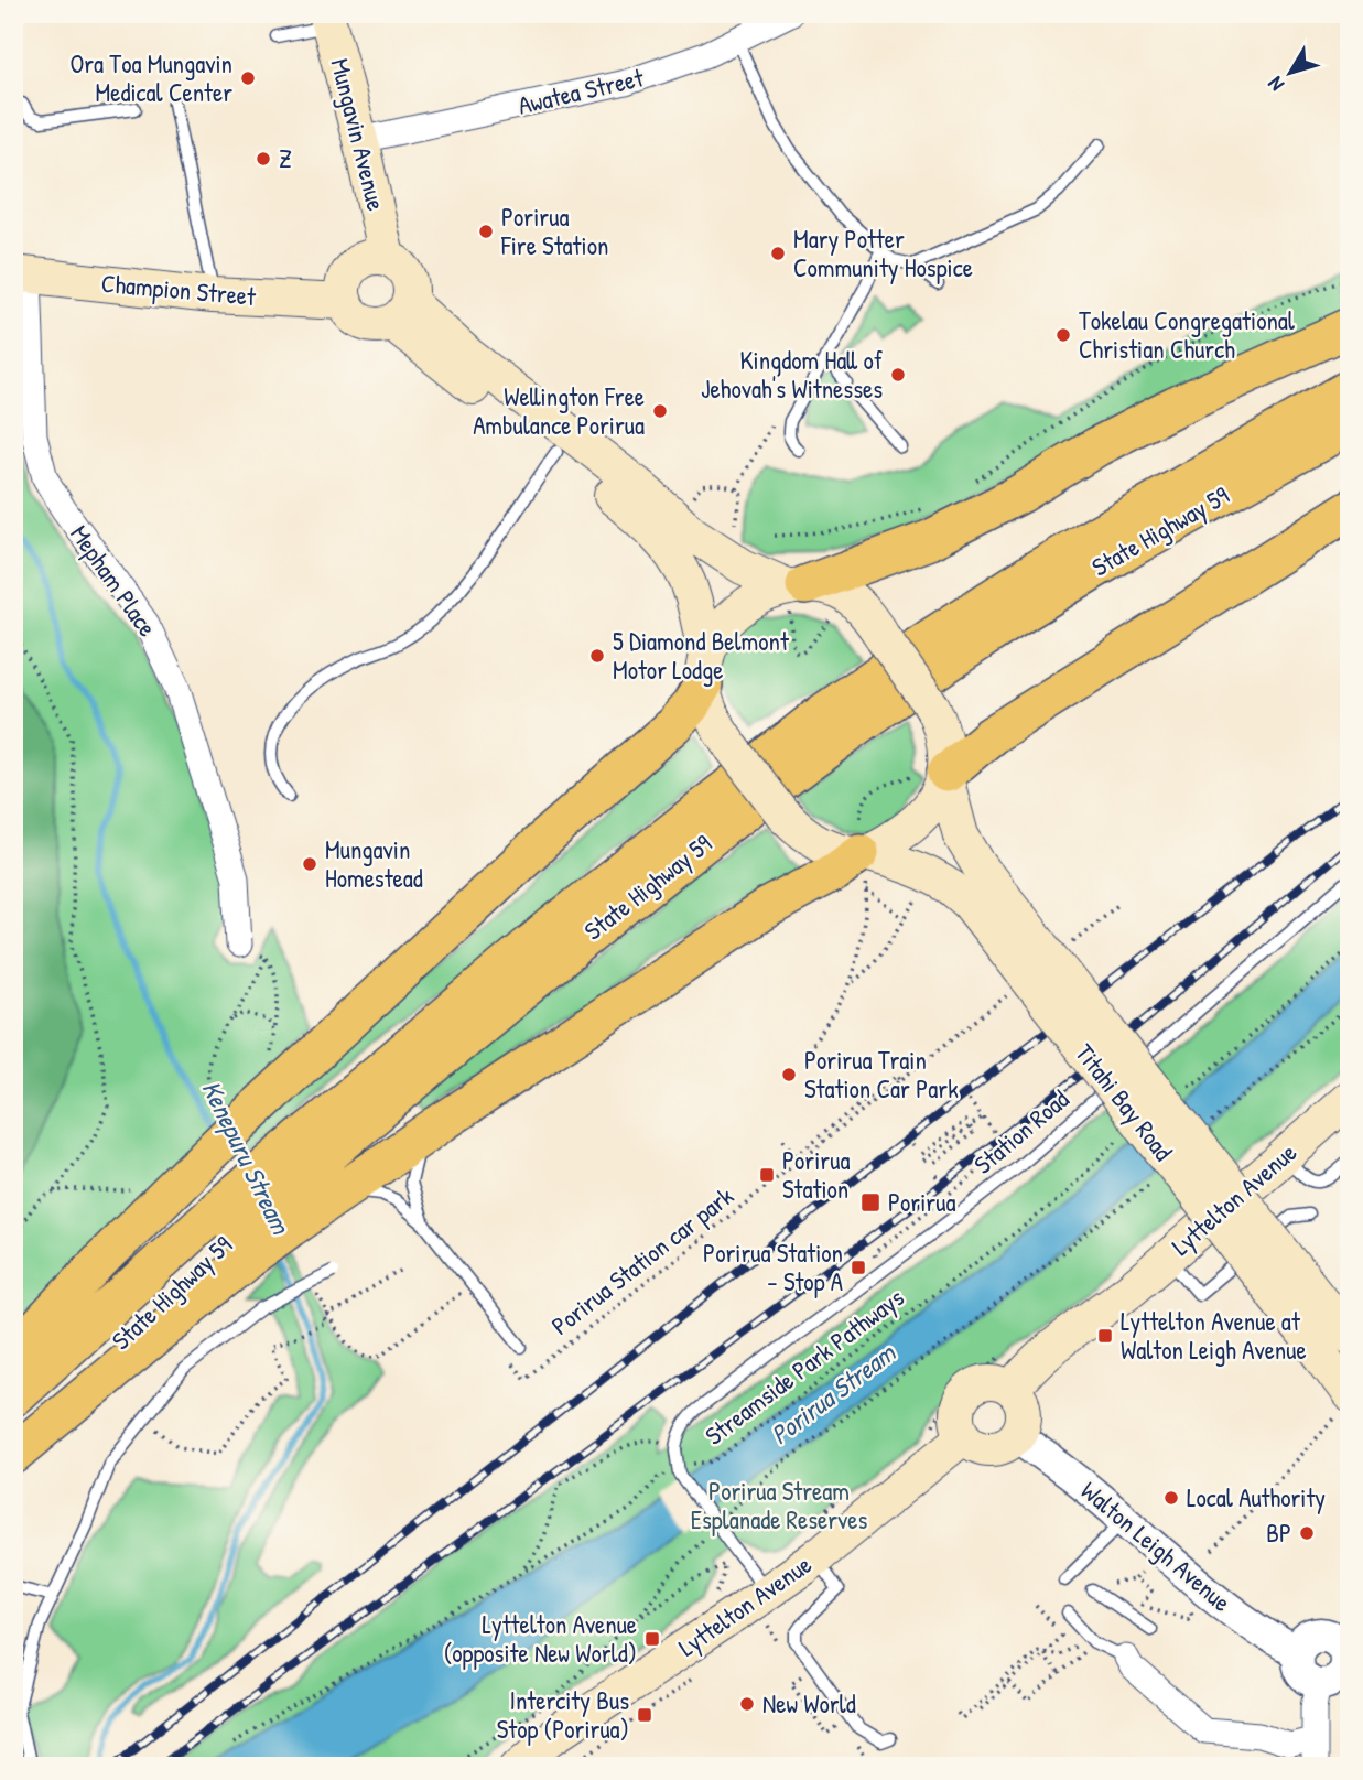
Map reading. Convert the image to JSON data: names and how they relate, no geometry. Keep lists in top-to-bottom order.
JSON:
{
  "streets": {
    "main road": [
      "Mungavin Avenue",
      "Champion Street",
      "State Highway 59",
      "Titahi Bay Road",
      "Lyttelton Avenue"
    ],
    "street": ["Awatea Street", "Mepham Place", "Walton Leigh Avenue"],
    "lane": ["Station Road"],
    "path": ["Porirua Station car park", "Streamside Park Pathways"]
  },
  "crossings": [
    ["Awatea Street", "Mungavin Avenue"],
    ["Mungavin Avenue", "Champion Street"],
    ["Champion Street", "Mepham Place"],
    ["Station Road", "Lyttelton Avenue"],
    ["Lyttelton Avenue", "Walton Leigh Avenue"]
  ],
  "water": ["Kenepuru Stream", "Porirua Stream"],
  "parks": ["Porirua Stream Esplanade Reserves"],
  "places": {
    "other": [
      "Ora Toa Mungavin Medical Center",
      "Z",
      "Porirua Fire Station",
      "Mary Potter Community Hospice",
      "Tokelau Congregational Christian Church",
      "Kingdom Hall of Jehovah's Witnesses",
      "Wellington Free Ambulance Porirua",
      "5 Diamond Belmont Motor Lodge",
      "Mungavin Homestead",
      "Porirua Train Station Car Park",
      "Local Authority",
      "BP",
      "New World"
    ],
    "transit": [
      "Porirua Station",
      "Porirua",
      "Porirua Station - Stop A",
      "Lyttelton Avenue at Walton Leigh Avenue",
      "Lyttelton Avenue (opposite New World)",
      "Intercity Bus Stop (Porirua)"
    ]
  },
  "north": "bottom left"
}
